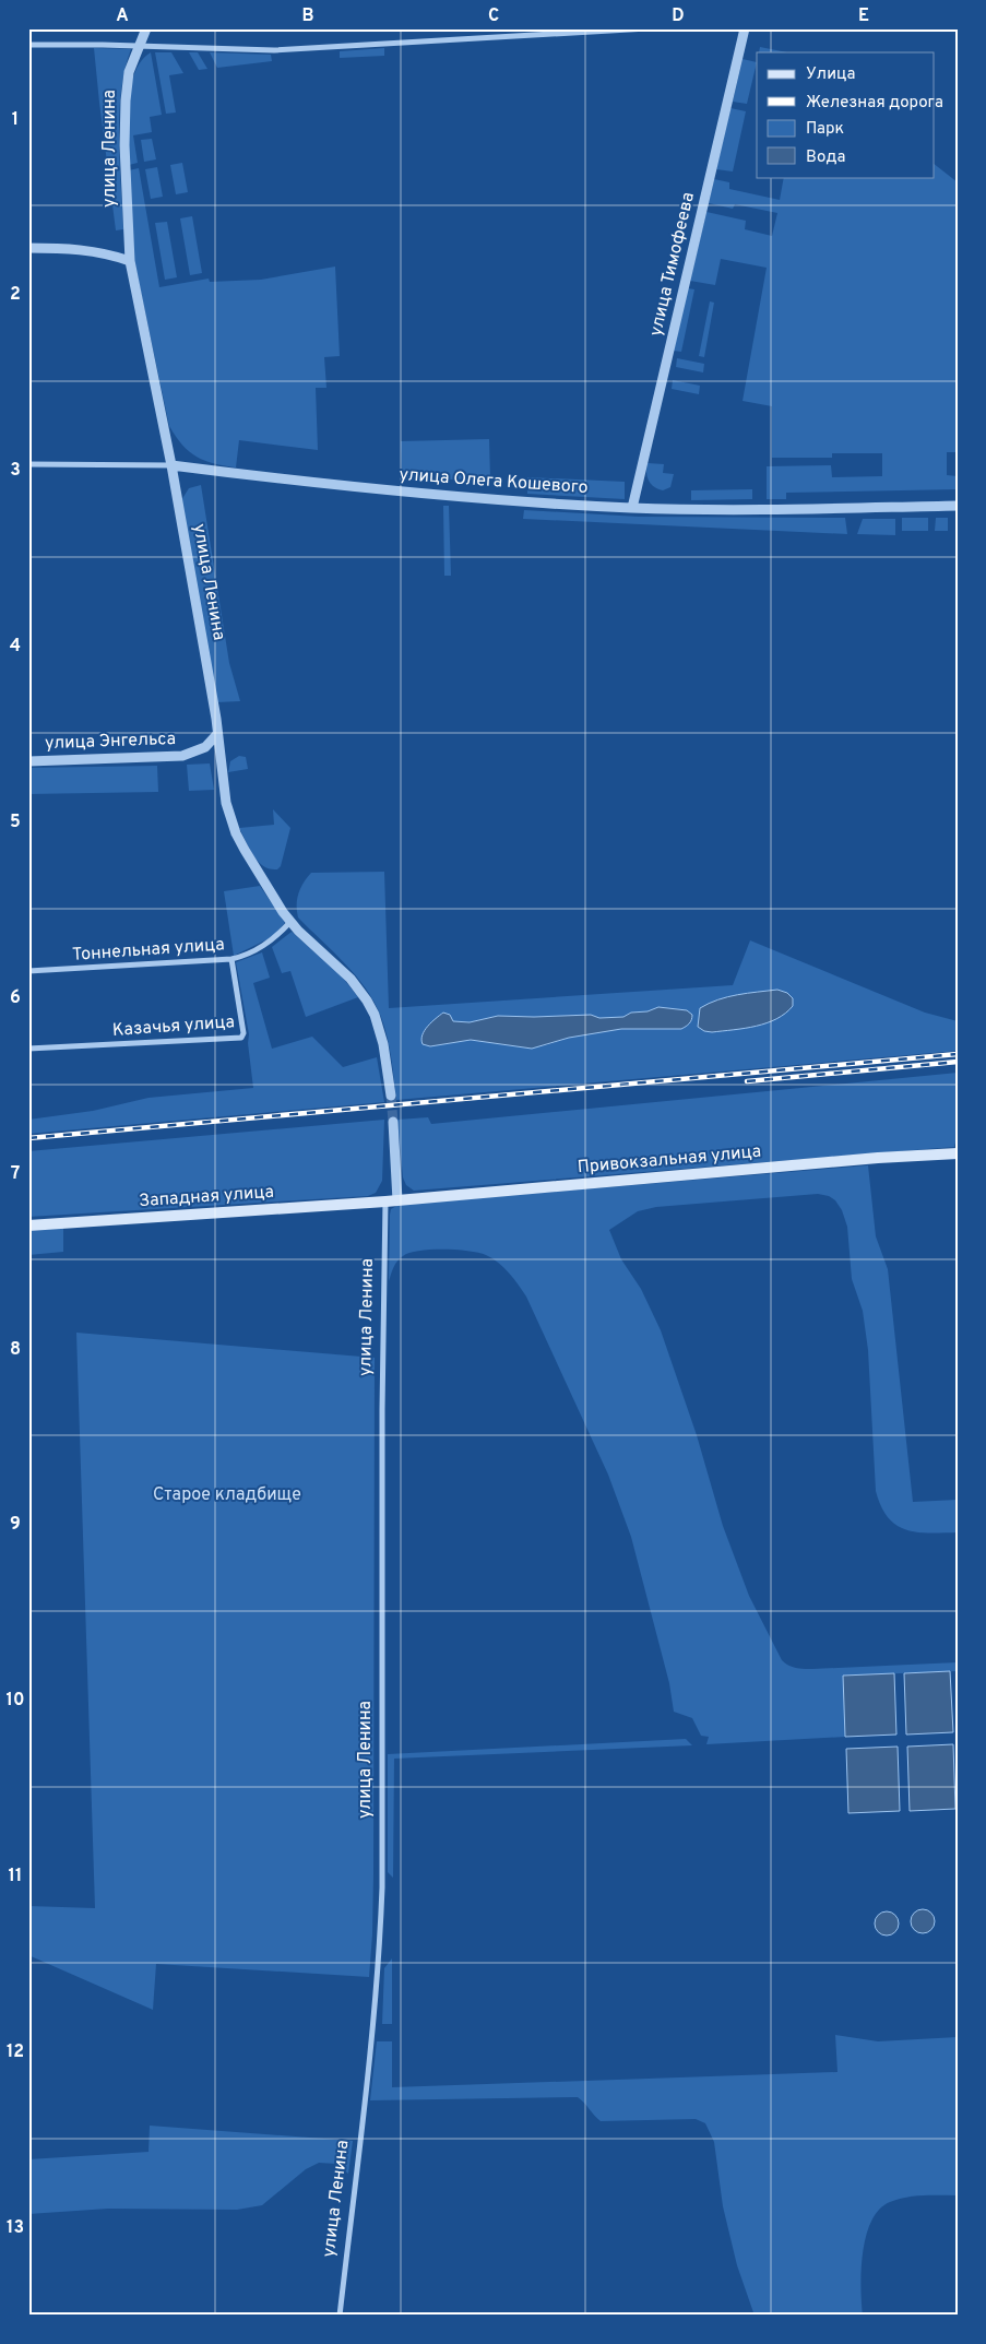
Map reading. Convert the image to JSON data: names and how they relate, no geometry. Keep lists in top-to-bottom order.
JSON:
{
  "streets": {
    "main road": ["Привокзальная улица", "Западная улица"],
    "street": [
      "улица Ленина",
      "улица Тимофеева",
      "улица Олега Кошевого",
      "улица Энгельса",
      "Тоннельная улица",
      "Казачья улица"
    ]
  },
  "crossings": [
    ["улица Ленина", "улица Олега Кошевого"],
    ["улица Ленина", "улица Энгельса"],
    ["улица Ленина", "Тоннельная улица"],
    ["улица Ленина", "Привокзальная улица"],
    ["улица Ленина", "Западная улица"],
    ["улица Тимофеева", "улица Олега Кошевого"],
    ["Тоннельная улица", "Казачья улица"],
    ["Привокзальная улица", "Западная улица"]
  ],
  "parks": ["Старое кладбище"],
  "legend": [
    "Улица",
    "Железная дорога",
    "Парк",
    "Вода"
  ],
  "grid": {
    "columns": [
      "A",
      "B",
      "C",
      "D",
      "E"
    ],
    "rows": [
      "1",
      "2",
      "3",
      "4",
      "5",
      "6",
      "7",
      "8",
      "9",
      "10",
      "11",
      "12",
      "13"
    ]
  }
}
